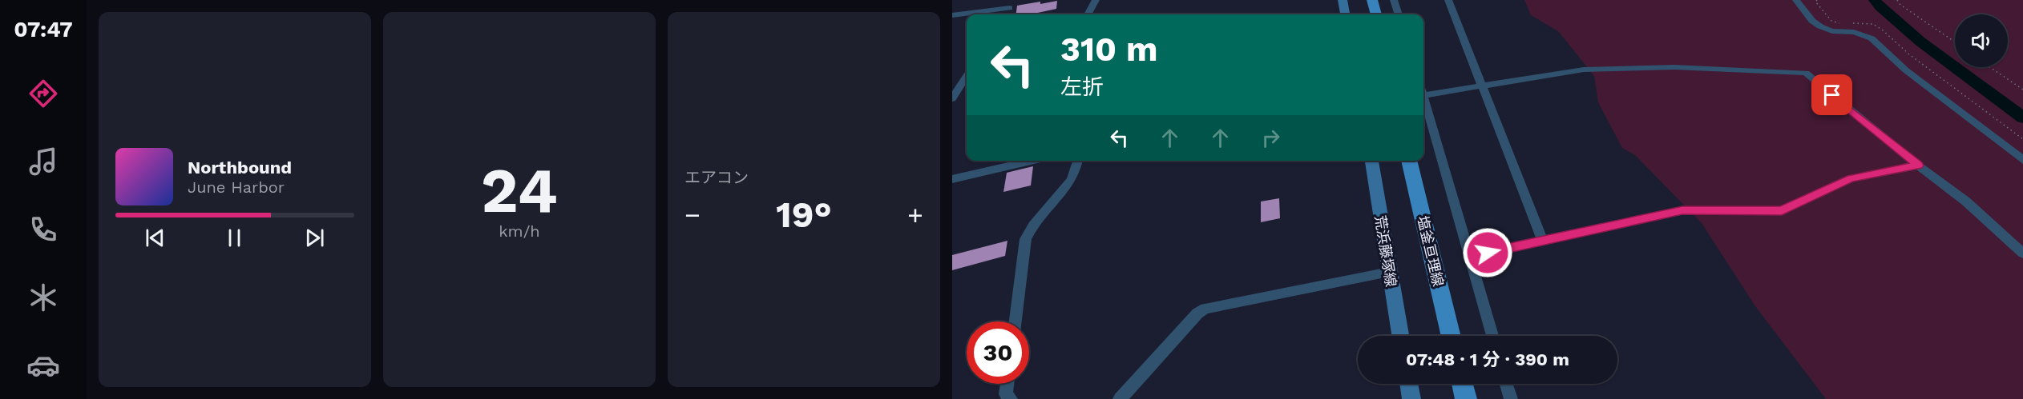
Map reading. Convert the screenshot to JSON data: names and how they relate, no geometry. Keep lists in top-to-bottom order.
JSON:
{
  "streets": {
    "main road": ["塩釜亘理線"],
    "street": ["荒浜藤塚線"]
  },
  "page": {
    "tabs": "07:47",
    "tile": [
      ["24", "km/h"],
      "エアコン"
    ],
    "turn": ["310 m", "左折"],
    "song": ["Northbound", "June Harbor"],
    "heat": ["−", "19°", "+"],
    "limit": "30",
    "trip": "07:48 · 1 分 · 390 m"
  }
}
